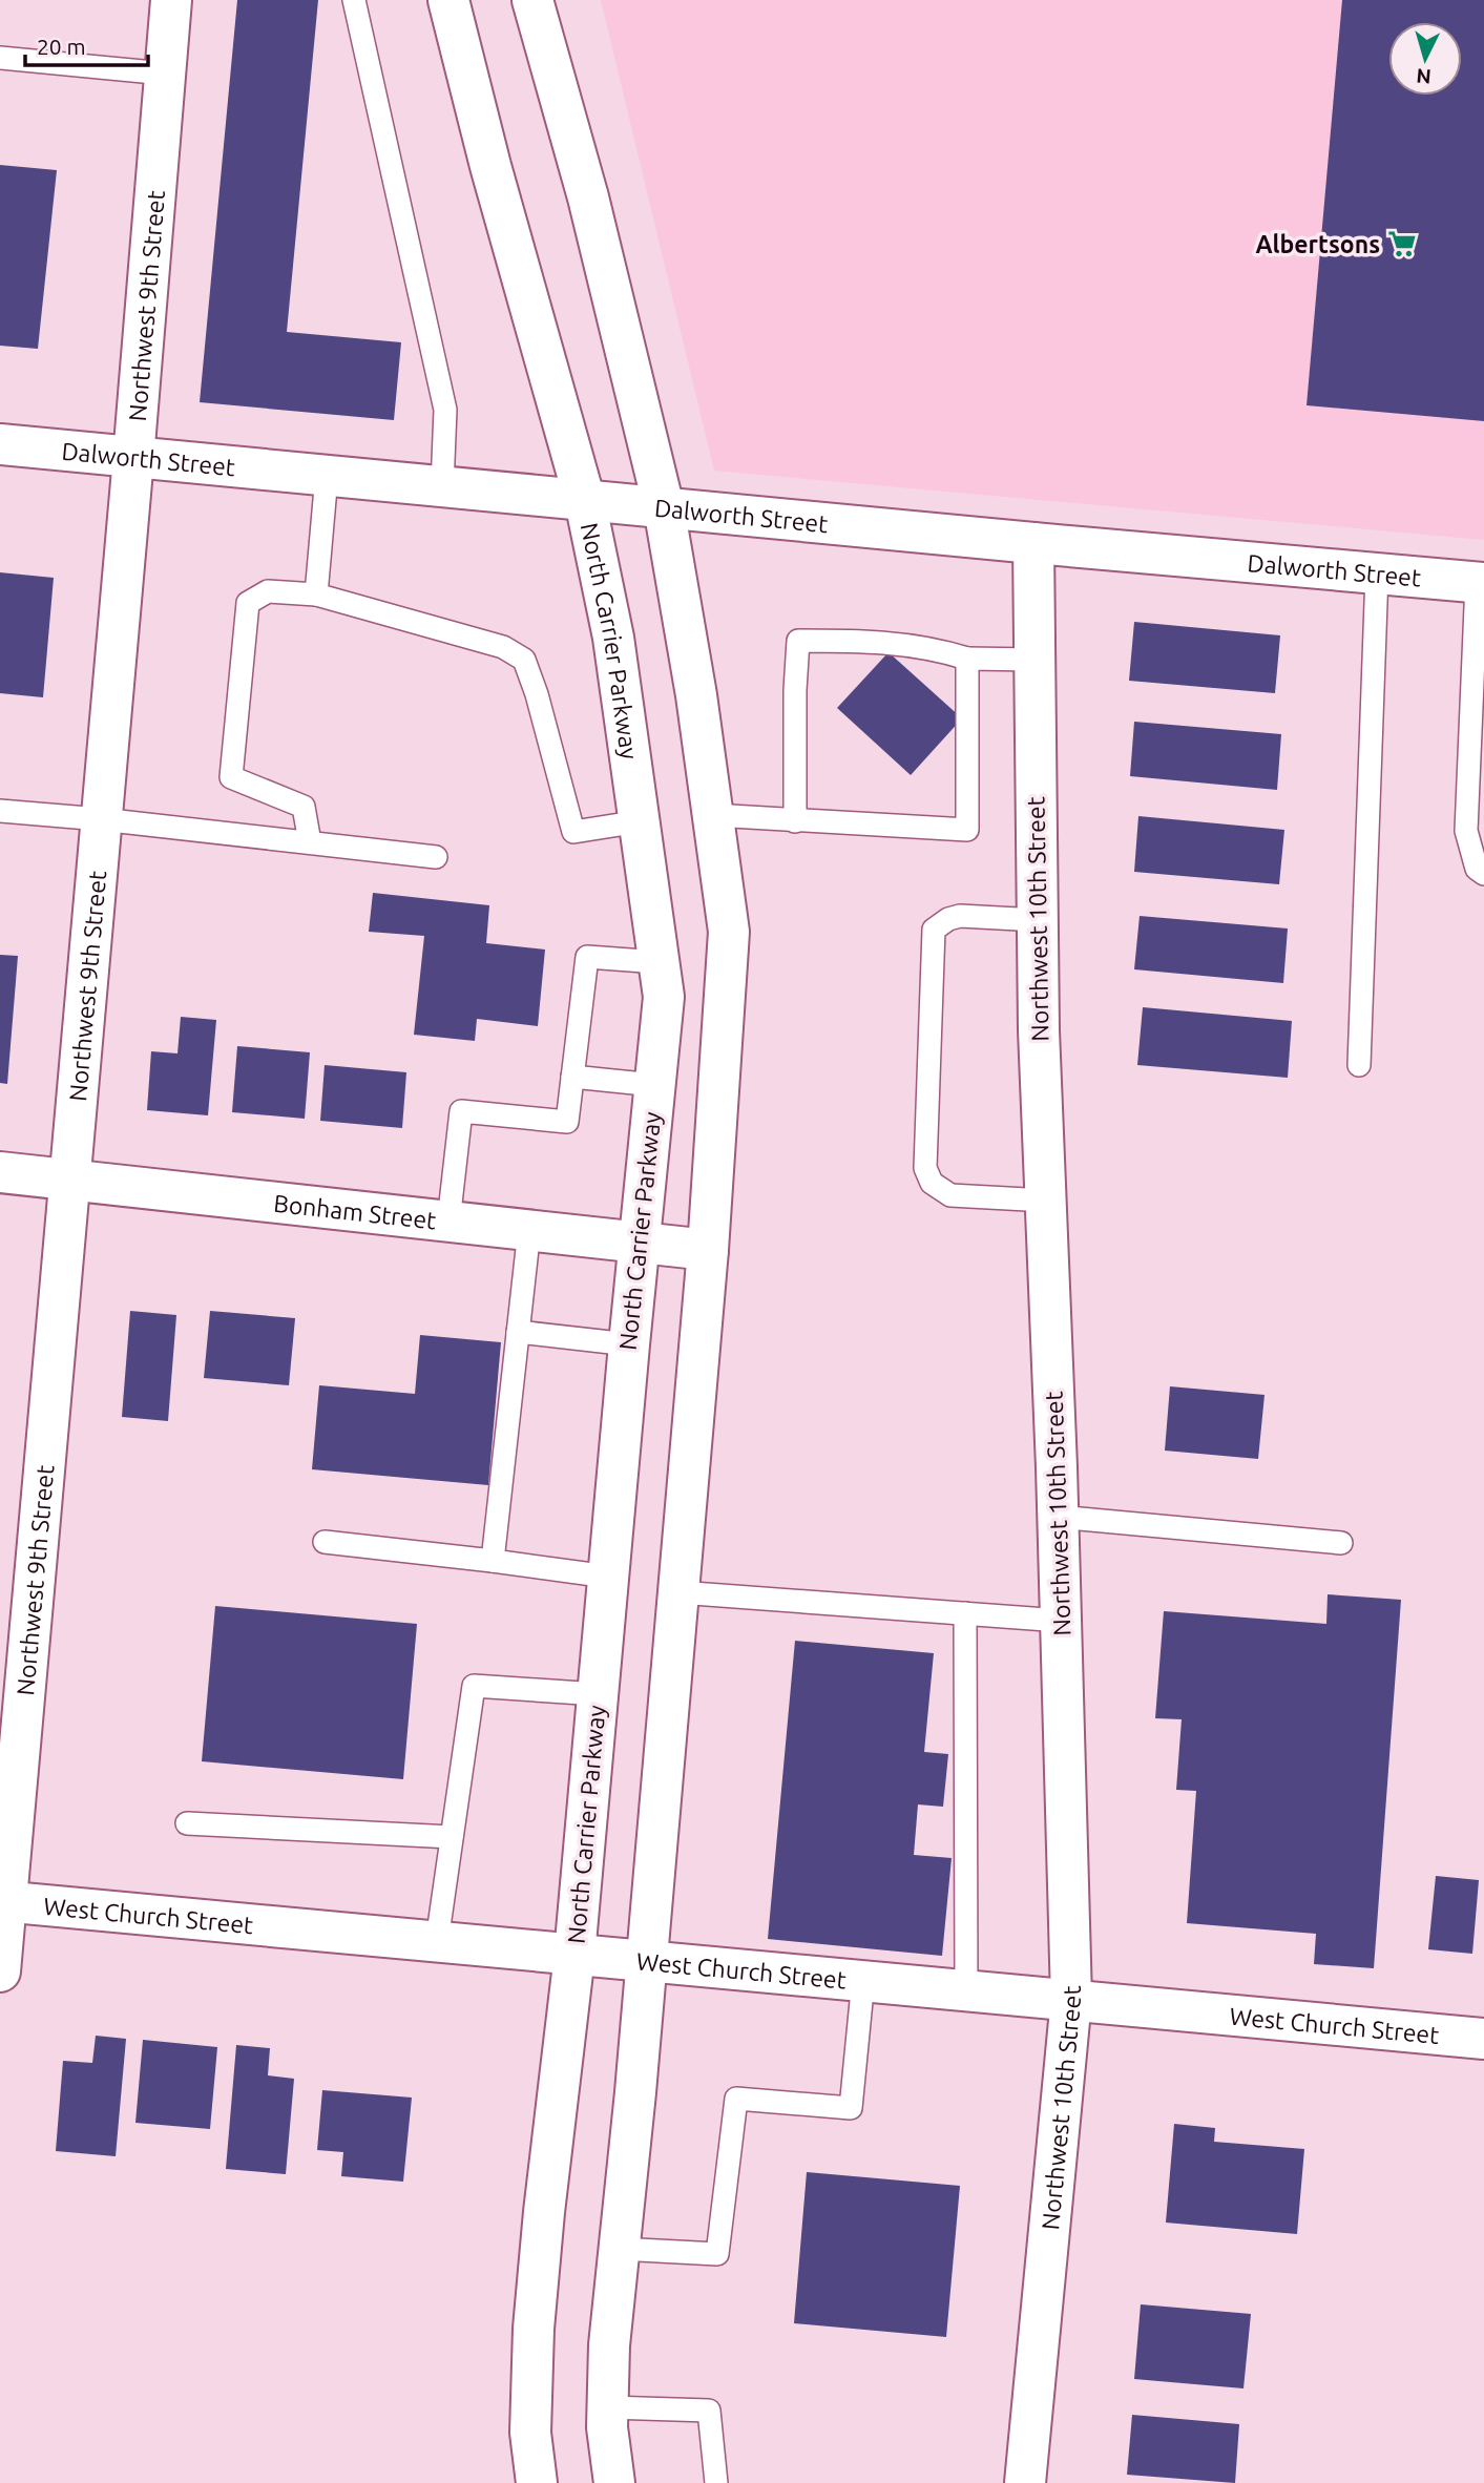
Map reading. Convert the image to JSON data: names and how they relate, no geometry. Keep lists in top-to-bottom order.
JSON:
{
  "streets": {
    "street": [
      "Northwest 9th Street",
      "Dalworth Street",
      "North Carrier Parkway",
      "Northwest 10th Street",
      "Bonham Street",
      "West Church Street"
    ]
  },
  "crossings": [
    ["Northwest 9th Street", "Dalworth Street"],
    ["Northwest 9th Street", "Bonham Street"],
    ["Northwest 9th Street", "West Church Street"],
    ["Dalworth Street", "North Carrier Parkway"],
    ["Dalworth Street", "Northwest 10th Street"],
    ["North Carrier Parkway", "Bonham Street"],
    ["North Carrier Parkway", "West Church Street"],
    ["Northwest 10th Street", "West Church Street"]
  ],
  "places": {
    "supermarket": ["Albertsons"]
  },
  "scale_bar": "20 m",
  "north": "bottom"
}
